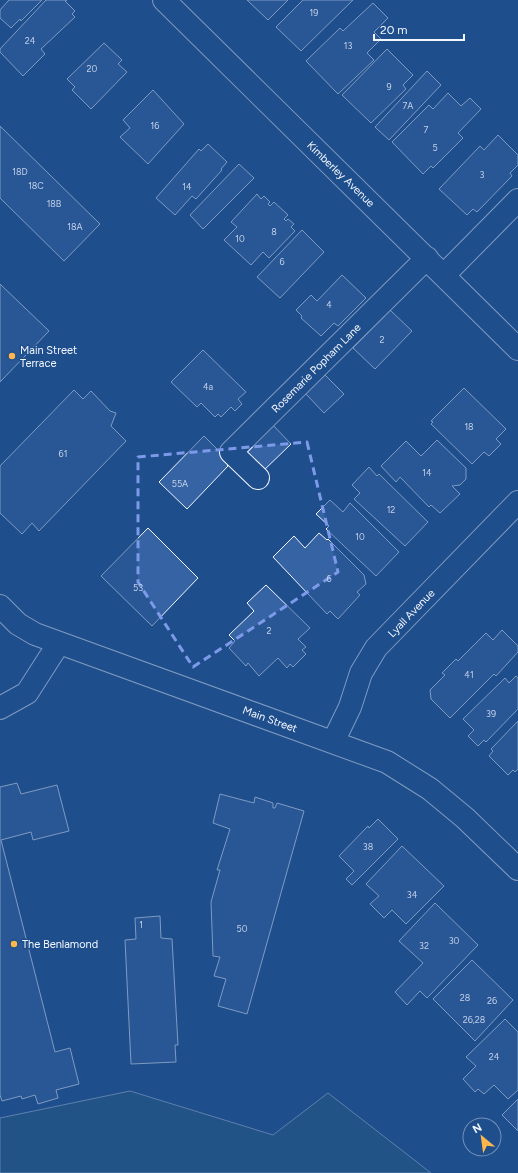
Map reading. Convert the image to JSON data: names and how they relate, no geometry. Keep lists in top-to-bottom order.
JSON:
{
  "streets": {
    "street": [
      "Kimberley Avenue",
      "Rosemarie Popham Lane",
      "Lyall Avenue",
      "Main Street"
    ]
  },
  "crossings": [
    ["Kimberley Avenue", "Rosemarie Popham Lane"],
    ["Lyall Avenue", "Main Street"]
  ],
  "places": ["Main Street Terrace", "The Benlamond"],
  "house_numbers": [
    "19",
    "24",
    "13",
    "20",
    "9",
    "7A",
    "16",
    "7",
    "5",
    "18D",
    "3",
    "18C",
    "14",
    "18B",
    "18A",
    "8",
    "10",
    "6",
    "4",
    "2",
    "4a",
    "18",
    "61",
    "14",
    "55A",
    "12",
    "10",
    "6",
    "53",
    "2",
    "41",
    "39",
    "38",
    "34",
    "1",
    "50",
    "30",
    "32",
    "28",
    "26",
    "26,28",
    "24"
  ],
  "scale_bar": "20 m",
  "north": "top left"
}
